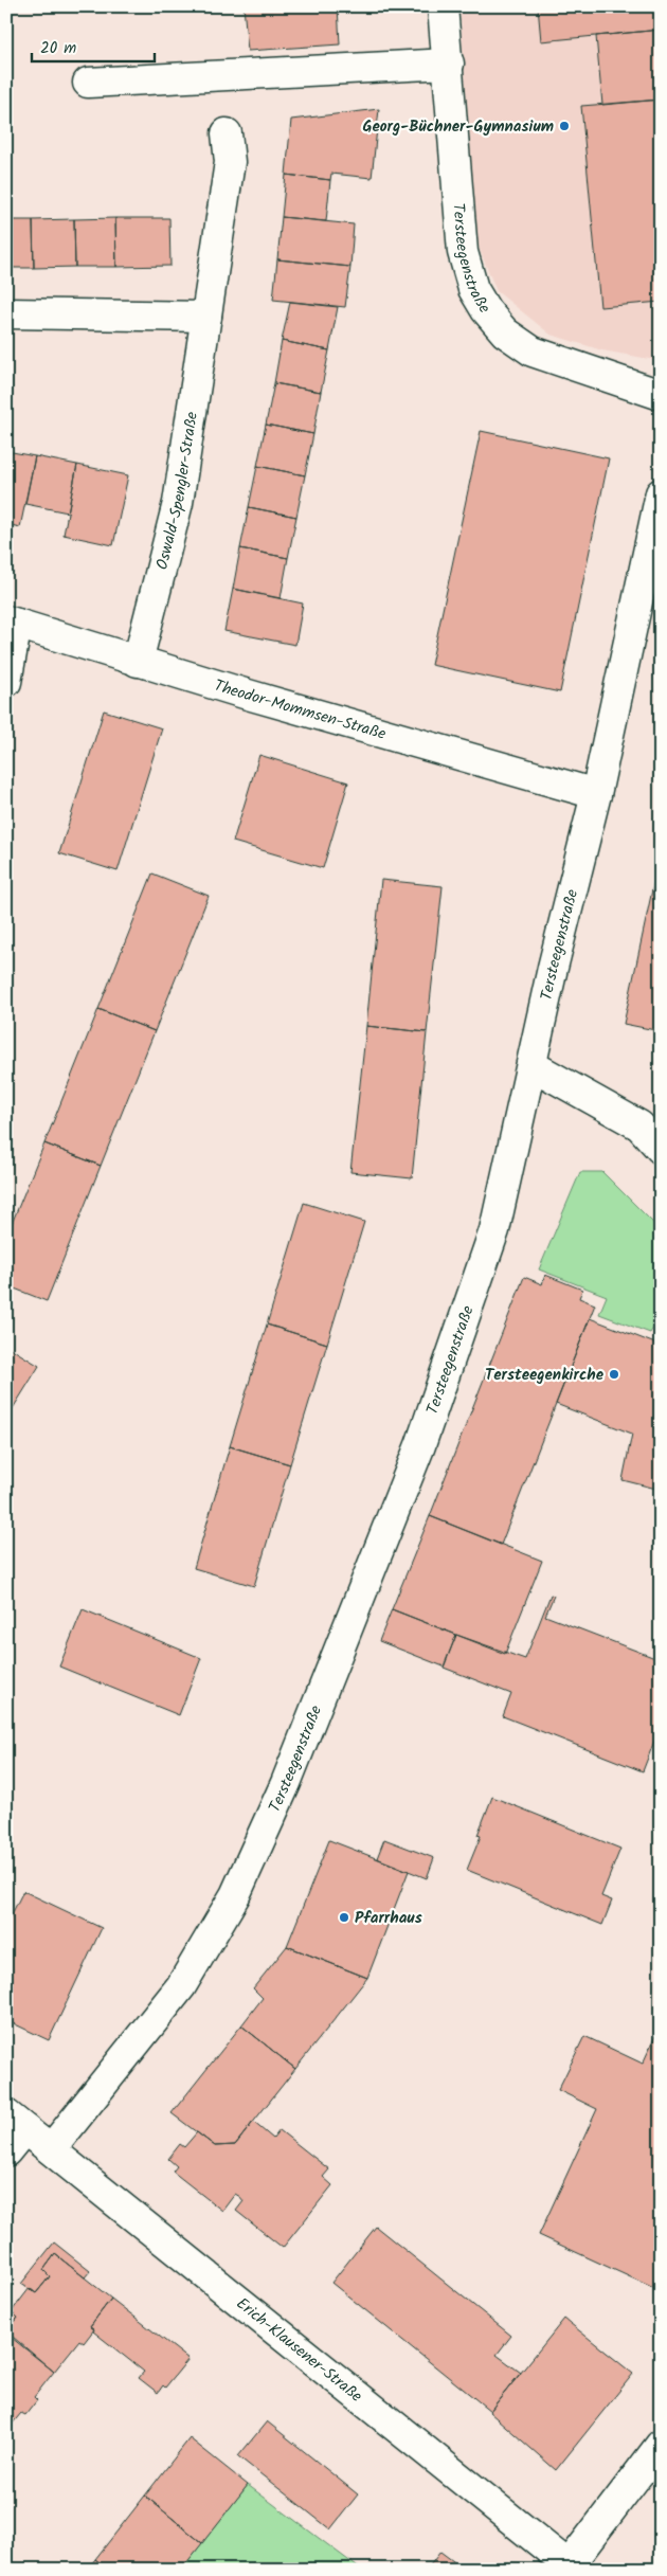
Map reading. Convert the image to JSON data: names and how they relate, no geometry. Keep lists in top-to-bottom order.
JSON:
{
  "streets": {
    "street": [
      "Tersteegenstraße",
      "Oswald-Spengler-Straße",
      "Theodor-Mommsen-Straße",
      "Erich-Klausener-Straße"
    ]
  },
  "crossings": [
    ["Tersteegenstraße", "Theodor-Mommsen-Straße"],
    ["Tersteegenstraße", "Erich-Klausener-Straße"],
    ["Oswald-Spengler-Straße", "Theodor-Mommsen-Straße"]
  ],
  "places": ["Georg-Büchner-Gymnasium", "Tersteegenkirche", "Pfarrhaus"],
  "scale_bar": "20 m"
}
